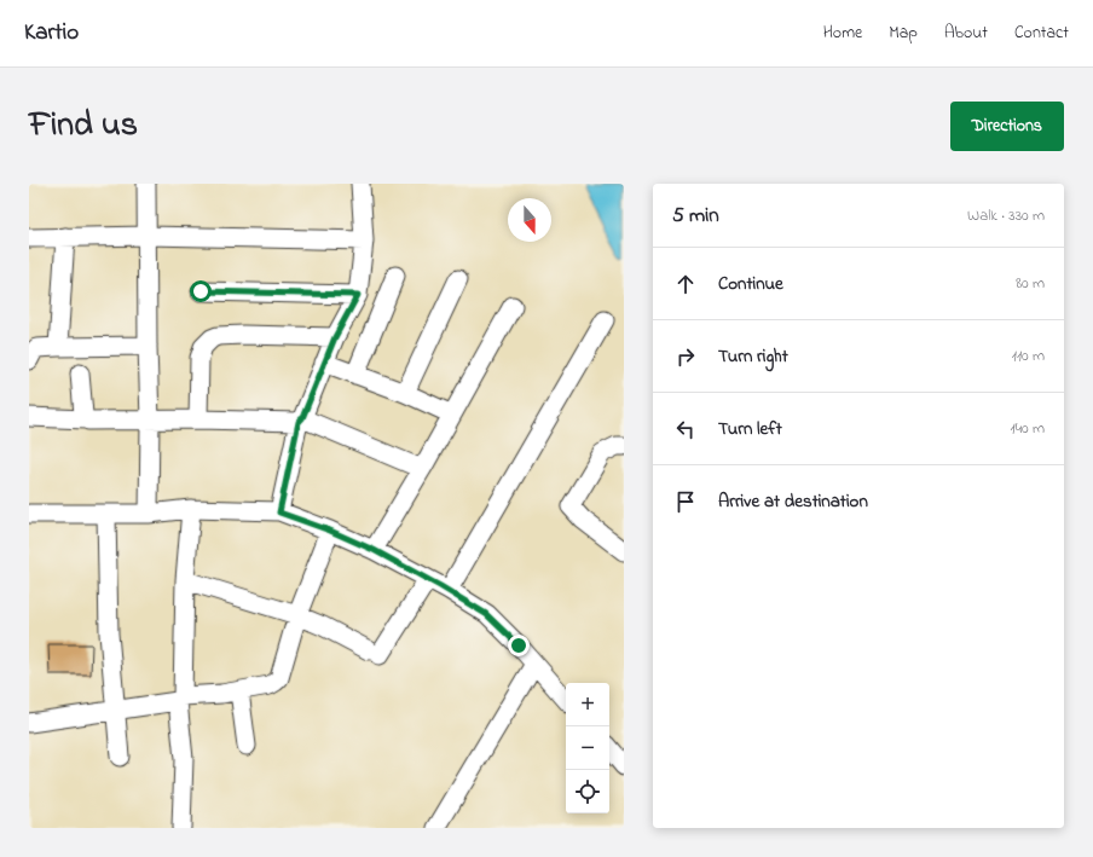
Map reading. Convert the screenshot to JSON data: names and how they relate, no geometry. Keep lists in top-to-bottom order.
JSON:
{
  "north": "bottom",
  "page": {
    "header": "Kartio",
    "nav": [
      "Home",
      "Map",
      "About",
      "Contact"
    ],
    "title": "Find us",
    "buttons": "Directions",
    "heading": ["5 min", "Walk · 330 m"],
    "list": [
      ["Continue", "80 m"],
      ["Turn right", "110 m"],
      ["Turn left", "140 m"],
      "Arrive at destination"
    ],
    "map_buttons": ["+", "−"]
  }
}
